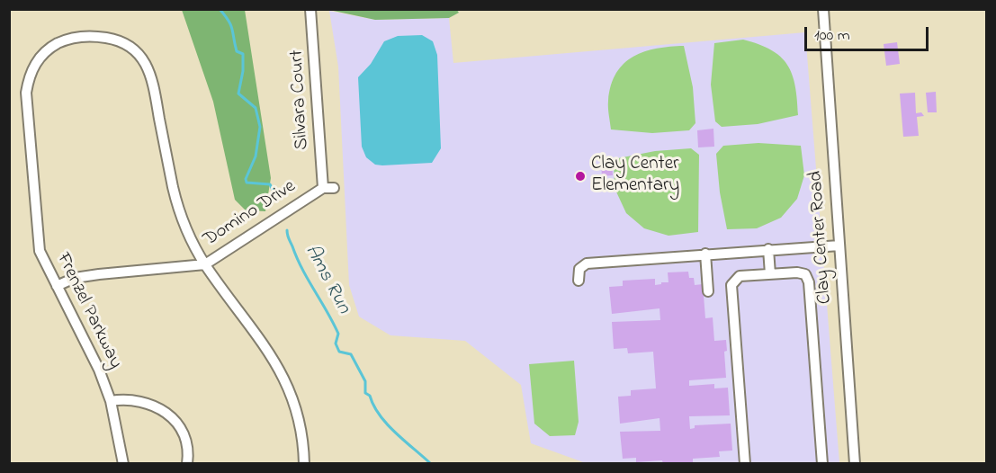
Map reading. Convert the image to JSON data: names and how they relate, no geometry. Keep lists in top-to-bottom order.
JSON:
{
  "streets": {
    "street": [
      "Silvara Court",
      "Domino Drive",
      "Clay Center Road",
      "Frenzel Parkway"
    ]
  },
  "crossings": [
    ["Silvara Court", "Domino Drive"],
    ["Domino Drive", "Frenzel Parkway"]
  ],
  "water": ["Ams Run"],
  "places": ["Clay Center Elementary"],
  "scale_bar": "100 m"
}
